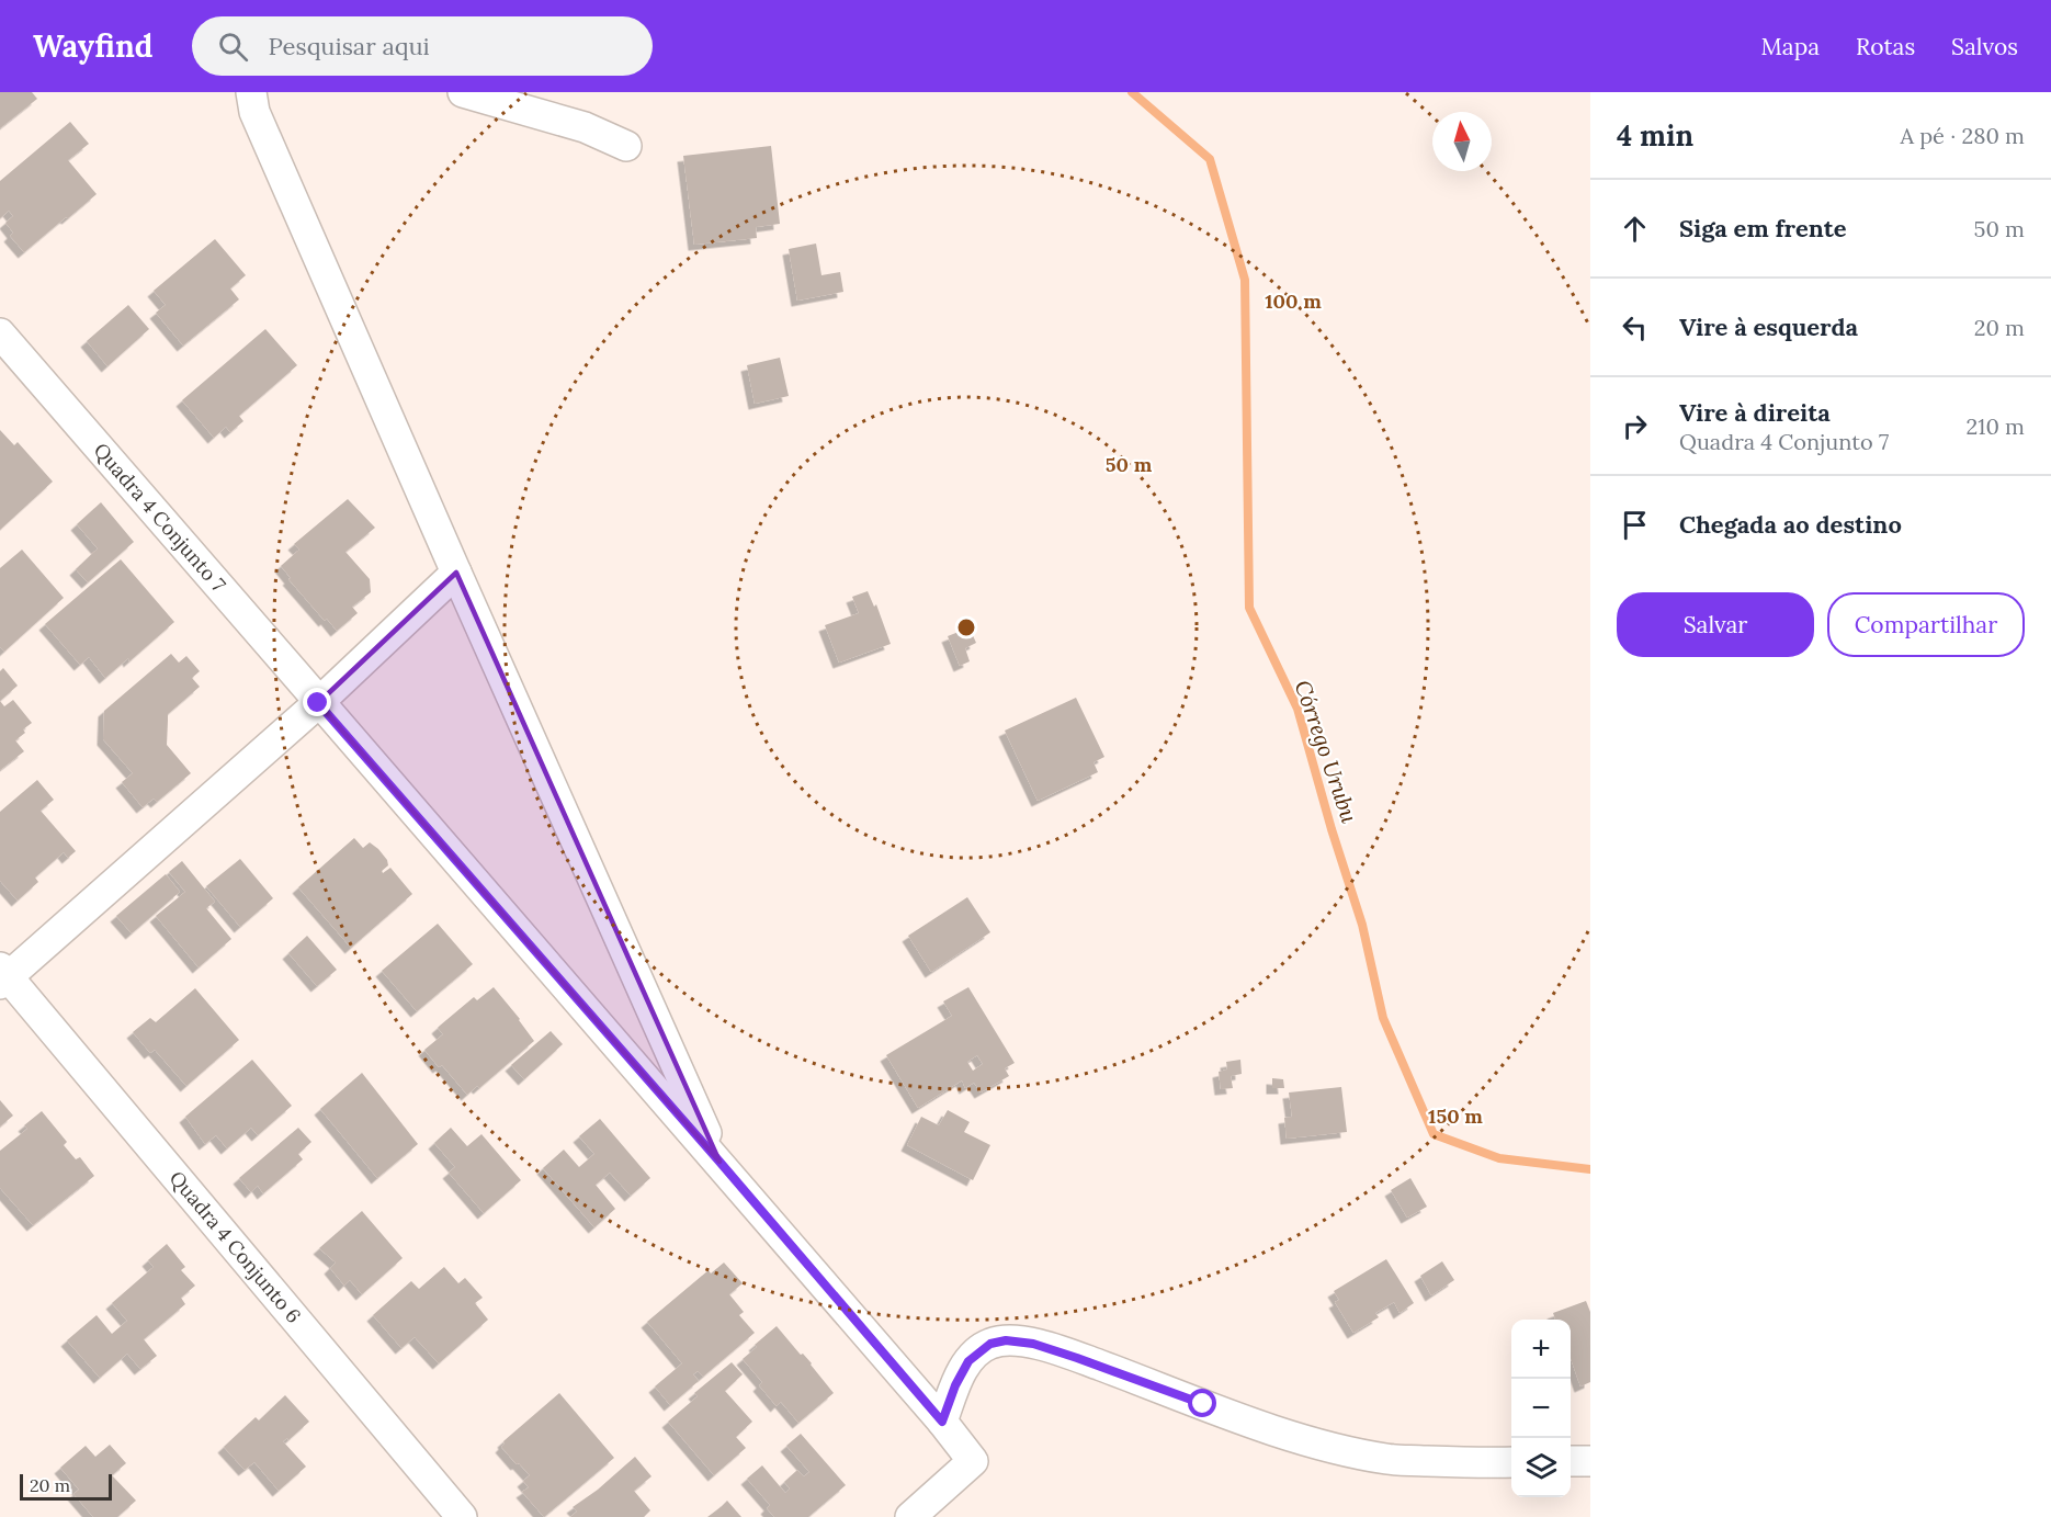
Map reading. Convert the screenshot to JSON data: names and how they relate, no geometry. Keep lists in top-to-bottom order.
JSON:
{
  "streets": {
    "street": ["Quadra 4 Conjunto 7", "Quadra 4 Conjunto 6"]
  },
  "water": ["Córrego Urubu"],
  "scale_bar": "20 m",
  "north": "top",
  "page": {
    "header": "Wayfind",
    "search": "Pesquisar aqui",
    "nav": ["Mapa", "Rotas", "Salvos"],
    "heading": ["4 min", "A pé · 280 m"],
    "list": [
      ["Siga em frente", "50 m"],
      ["Vire à esquerda", "20 m"],
      ["Vire à direita", "Quadra 4 Conjunto 7", "210 m"],
      "Chegada ao destino"
    ],
    "buttons": ["Salvar", "Compartilhar"],
    "map_buttons": ["+", "−"],
    "scale": "20 m"
  },
  "rings": ["100 m", "50 m", "150 m"]
}
